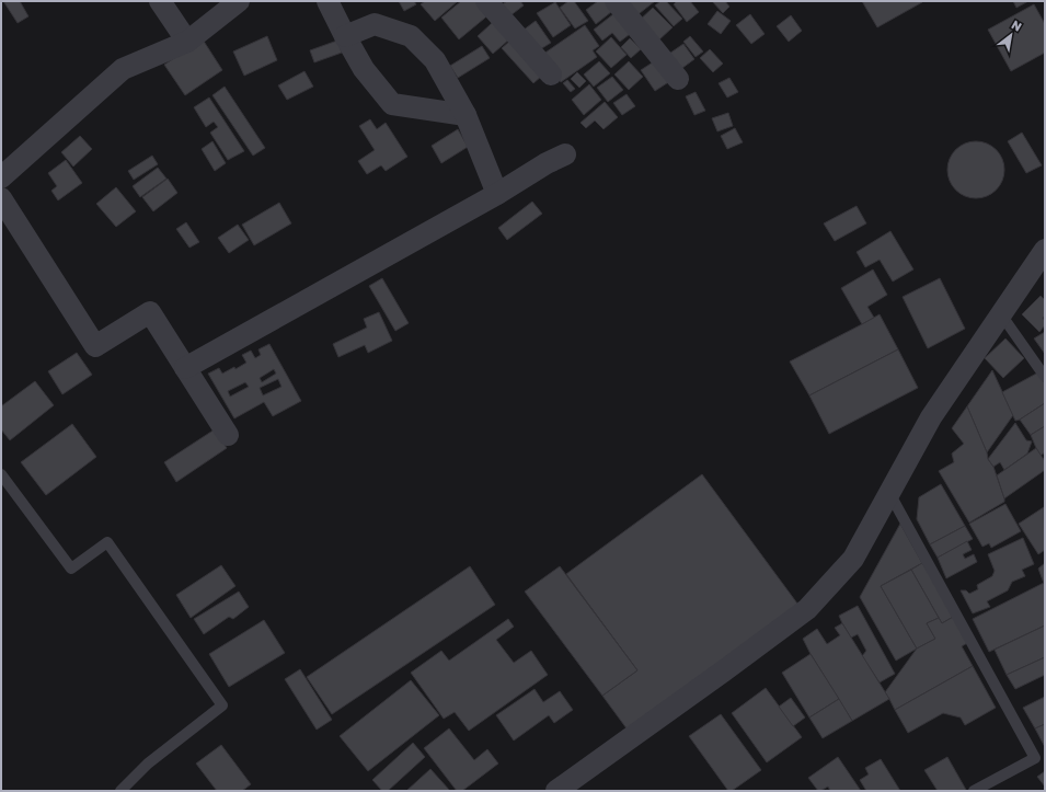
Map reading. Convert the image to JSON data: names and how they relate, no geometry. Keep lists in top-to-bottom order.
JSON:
{
  "north": "top right"
}
